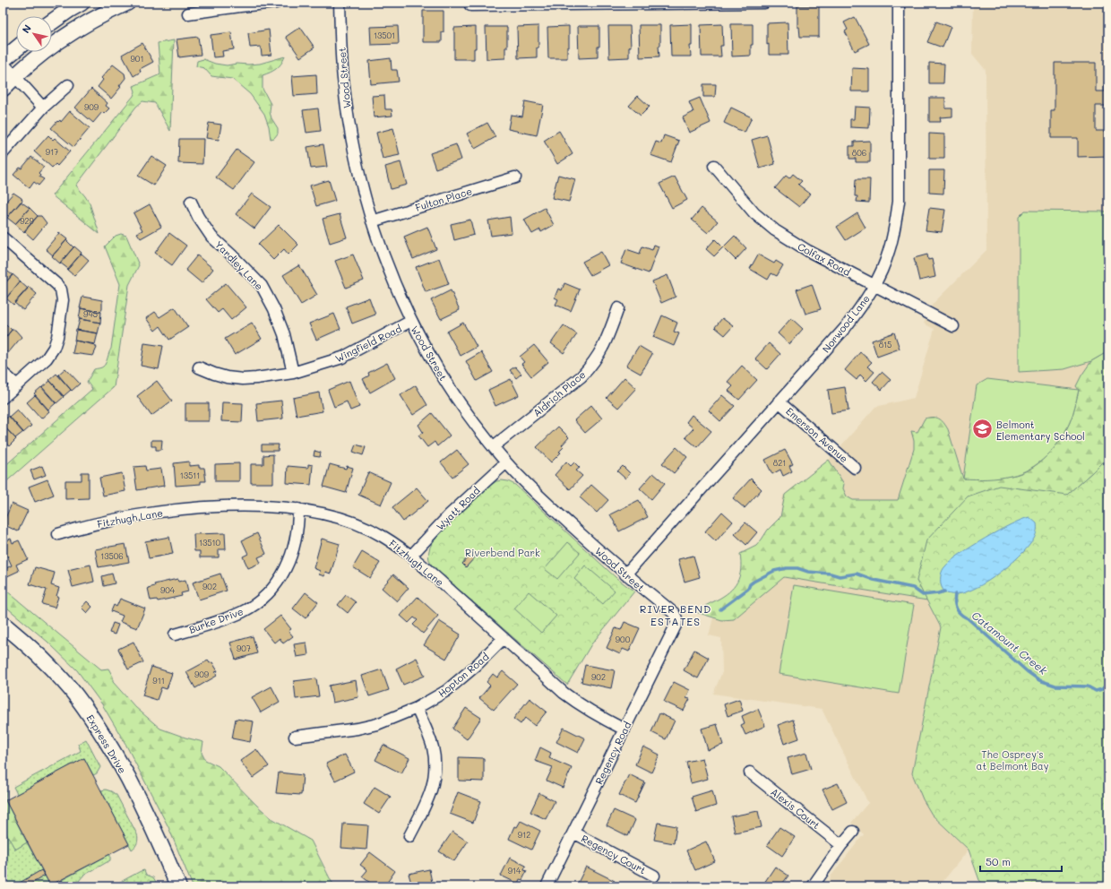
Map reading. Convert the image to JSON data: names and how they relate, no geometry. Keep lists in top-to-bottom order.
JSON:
{
  "streets": {
    "street": [
      "Wood Street",
      "Fulton Place",
      "Colfax Road",
      "Yardley Lane",
      "Norwood Lane",
      "Wingfield Road",
      "Aldrich Place",
      "Emerson Avenue",
      "Wyatt Road",
      "Fitzhugh Lane",
      "Burke Drive",
      "Hopton Road",
      "Express Drive",
      "Regency Road",
      "Alexis Court",
      "Regency Court"
    ]
  },
  "crossings": [
    ["Wood Street", "Fulton Place"],
    ["Wood Street", "Norwood Lane"],
    ["Wood Street", "Wingfield Road"],
    ["Wood Street", "Aldrich Place"],
    ["Wood Street", "Wyatt Road"],
    ["Wood Street", "Regency Road"],
    ["Colfax Road", "Norwood Lane"],
    ["Yardley Lane", "Wingfield Road"],
    ["Norwood Lane", "Emerson Avenue"],
    ["Wyatt Road", "Fitzhugh Lane"],
    ["Fitzhugh Lane", "Burke Drive"],
    ["Fitzhugh Lane", "Hopton Road"],
    ["Fitzhugh Lane", "Regency Road"],
    ["Regency Road", "Regency Court"]
  ],
  "districts": ["RIVER BEND ESTATES"],
  "water": ["Catamount Creek"],
  "parks": ["Riverbend Park", "The Osprey's at Belmont Bay"],
  "places": {
    "school or university": ["Belmont Elementary School"]
  },
  "house_numbers": [
    "13501",
    "901",
    "909",
    "917",
    "806",
    "929",
    "945",
    "815",
    "821",
    "13511",
    "13510",
    "13506",
    "902",
    "904",
    "900",
    "907",
    "909",
    "902",
    "911",
    "912",
    "914"
  ],
  "scale_bar": "50 m",
  "north": "top left"
}
